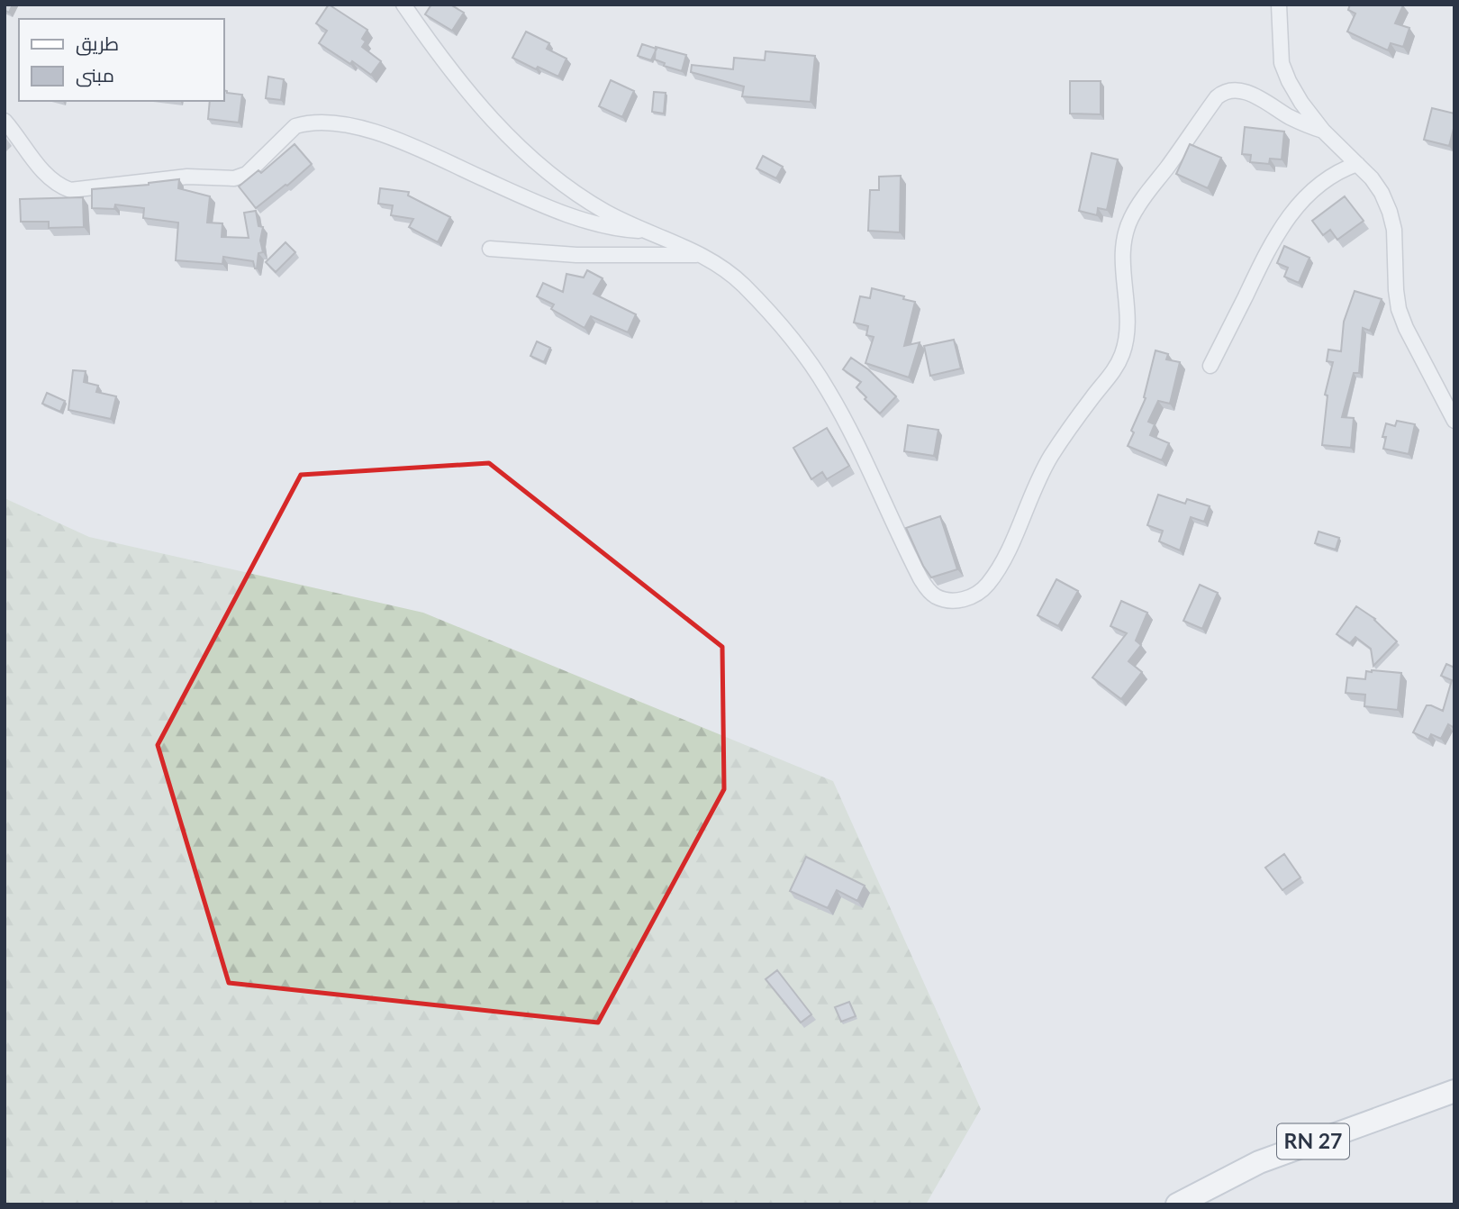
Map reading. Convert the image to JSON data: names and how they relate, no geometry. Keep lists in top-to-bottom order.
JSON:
{
  "streets": {
    "main road": ["RN 27"]
  },
  "legend": ["طريق", "مبنى"]
}
